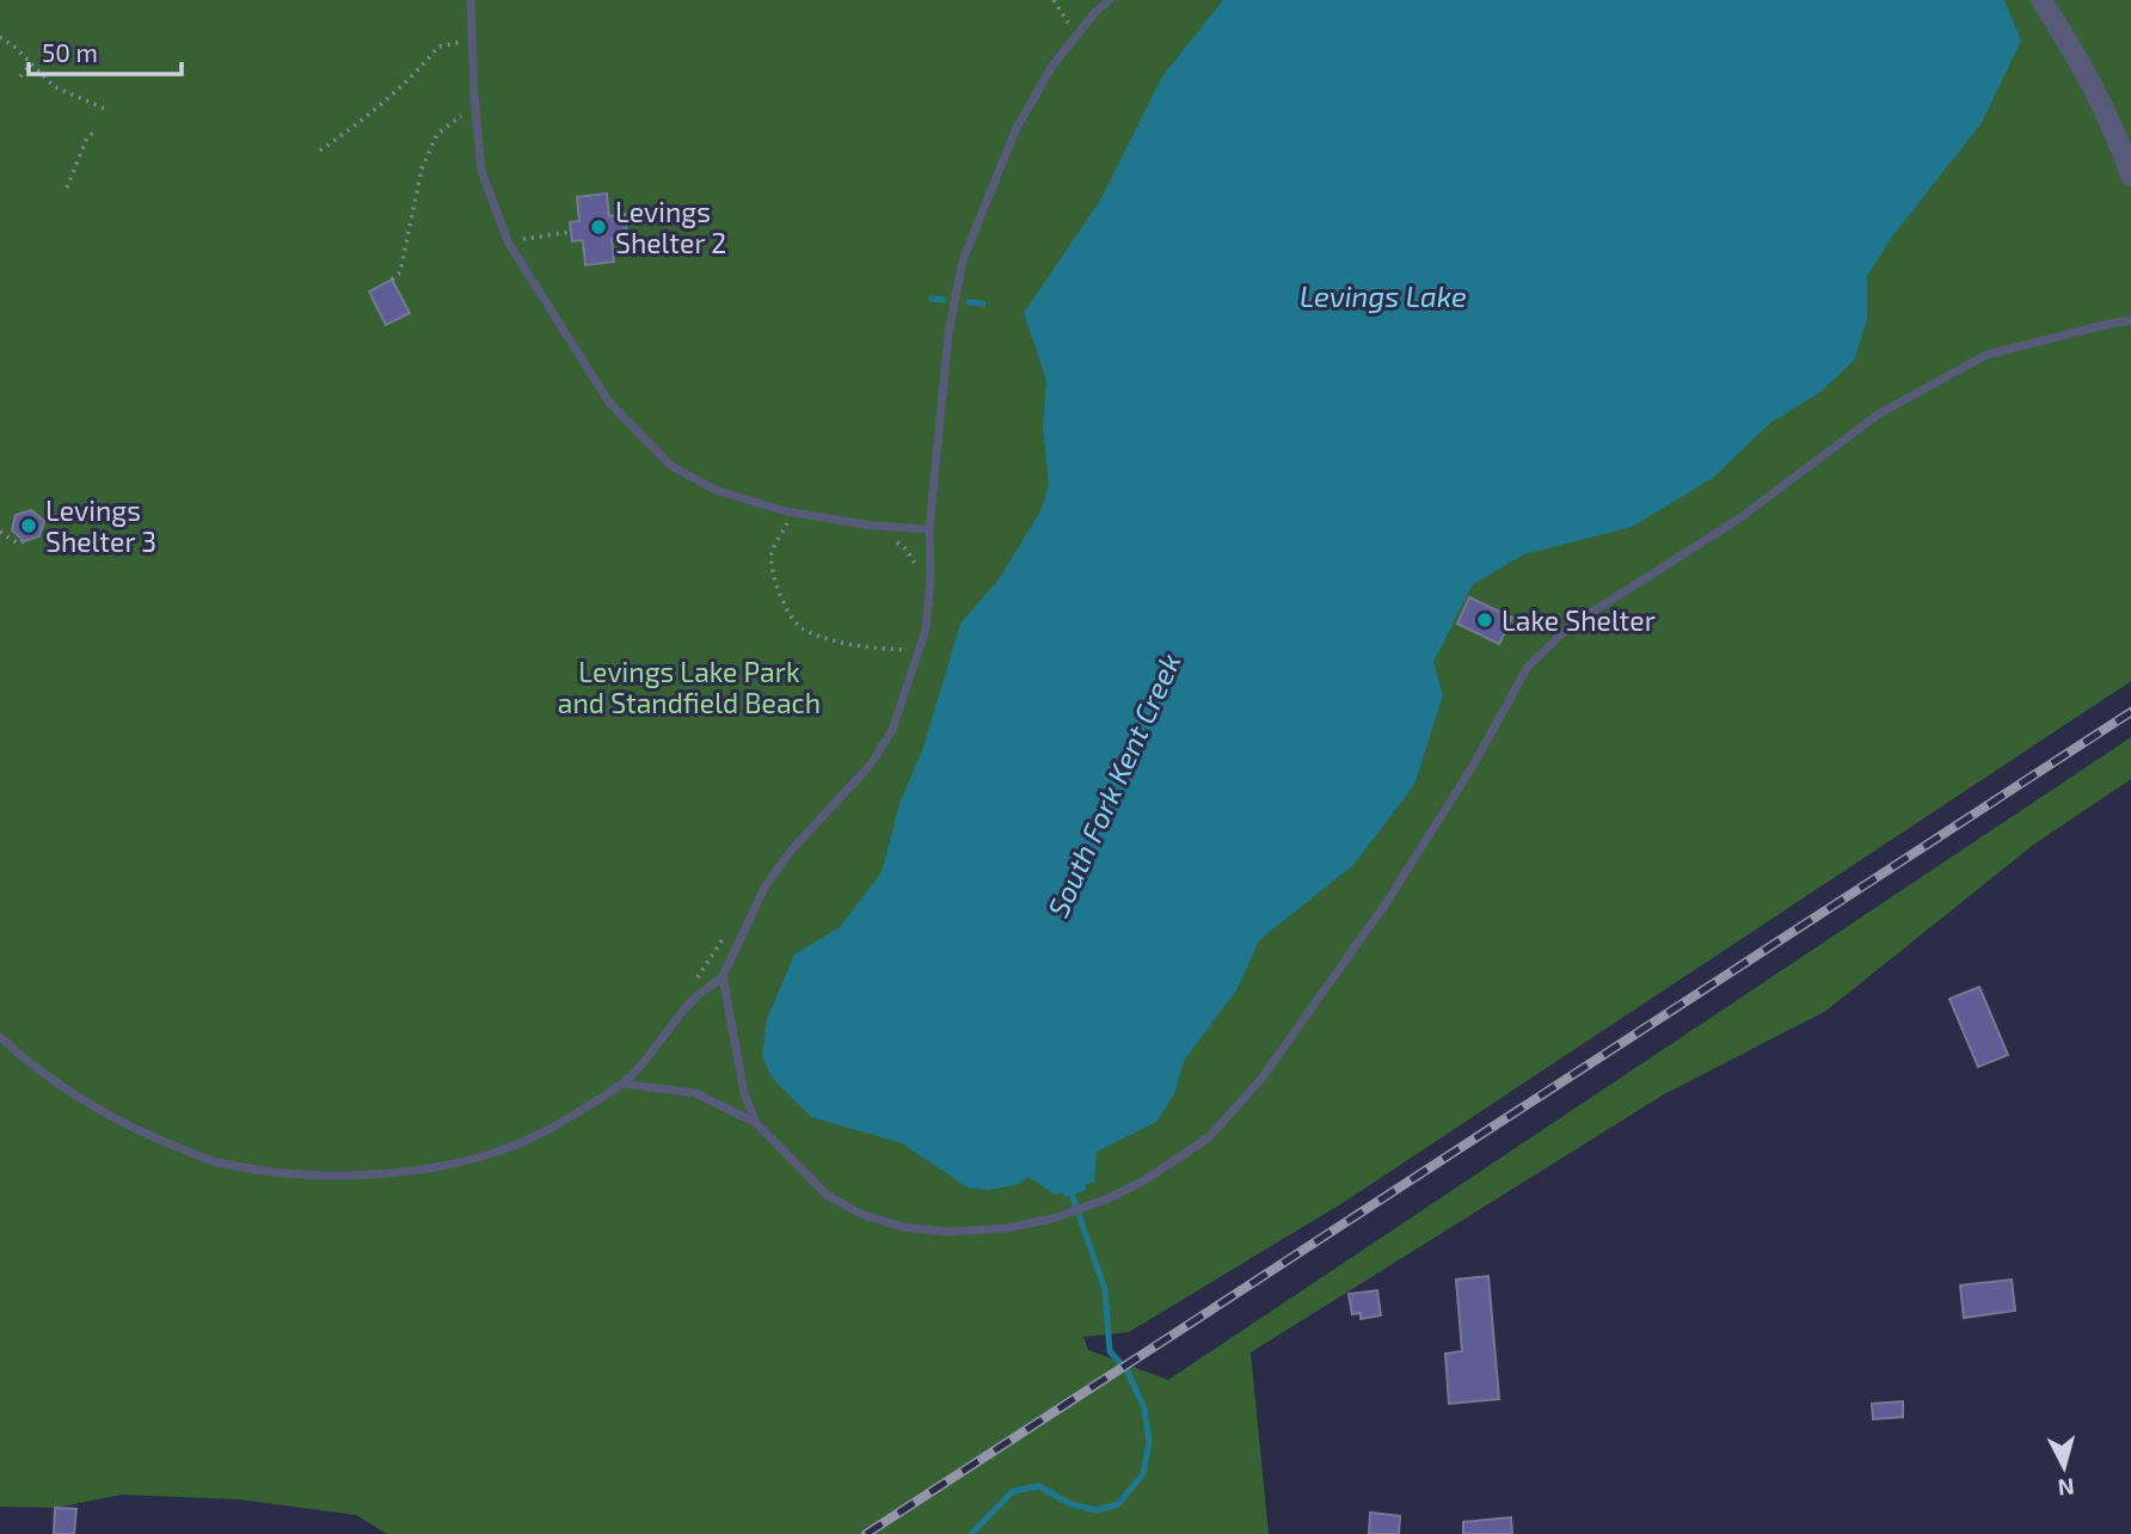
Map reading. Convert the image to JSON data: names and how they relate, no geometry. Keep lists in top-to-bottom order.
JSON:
{
  "water": ["Levings Lake", "South Fork Kent Creek"],
  "parks": ["Levings Lake Park and Standfield Beach"],
  "places": ["Levings Shelter 2", "Levings Shelter 3", "Lake Shelter"],
  "scale_bar": "50 m",
  "north": "bottom"
}
